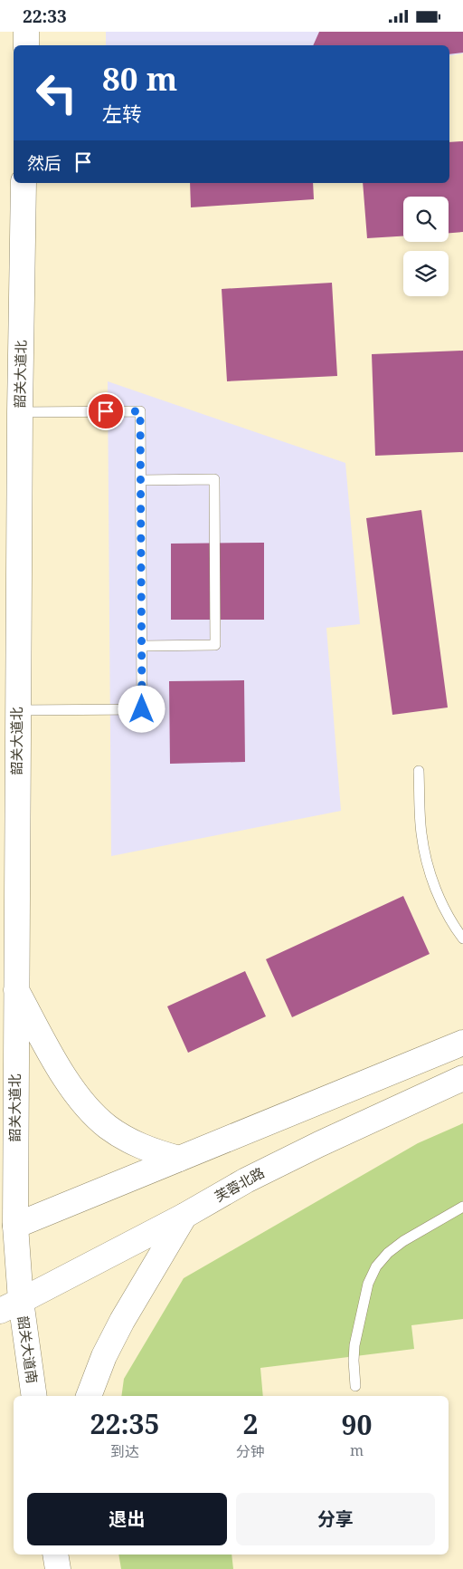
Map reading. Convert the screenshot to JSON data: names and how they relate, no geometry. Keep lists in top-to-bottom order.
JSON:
{
  "streets": {
    "main road": ["韶关大道北", "芙蓉北路", "韶关大道南"]
  },
  "crossings": [
    ["韶关大道北", "芙蓉北路"],
    ["韶关大道北", "韶关大道南"],
    ["芙蓉北路", "韶关大道南"]
  ],
  "page": {
    "status": "22:33",
    "turn": ["80 m", "左转"],
    "then": "然后",
    "eta": [
      "22:35",
      "到达",
      "2",
      "分钟",
      "90",
      "m"
    ],
    "buttons": ["退出", "分享"]
  }
}
